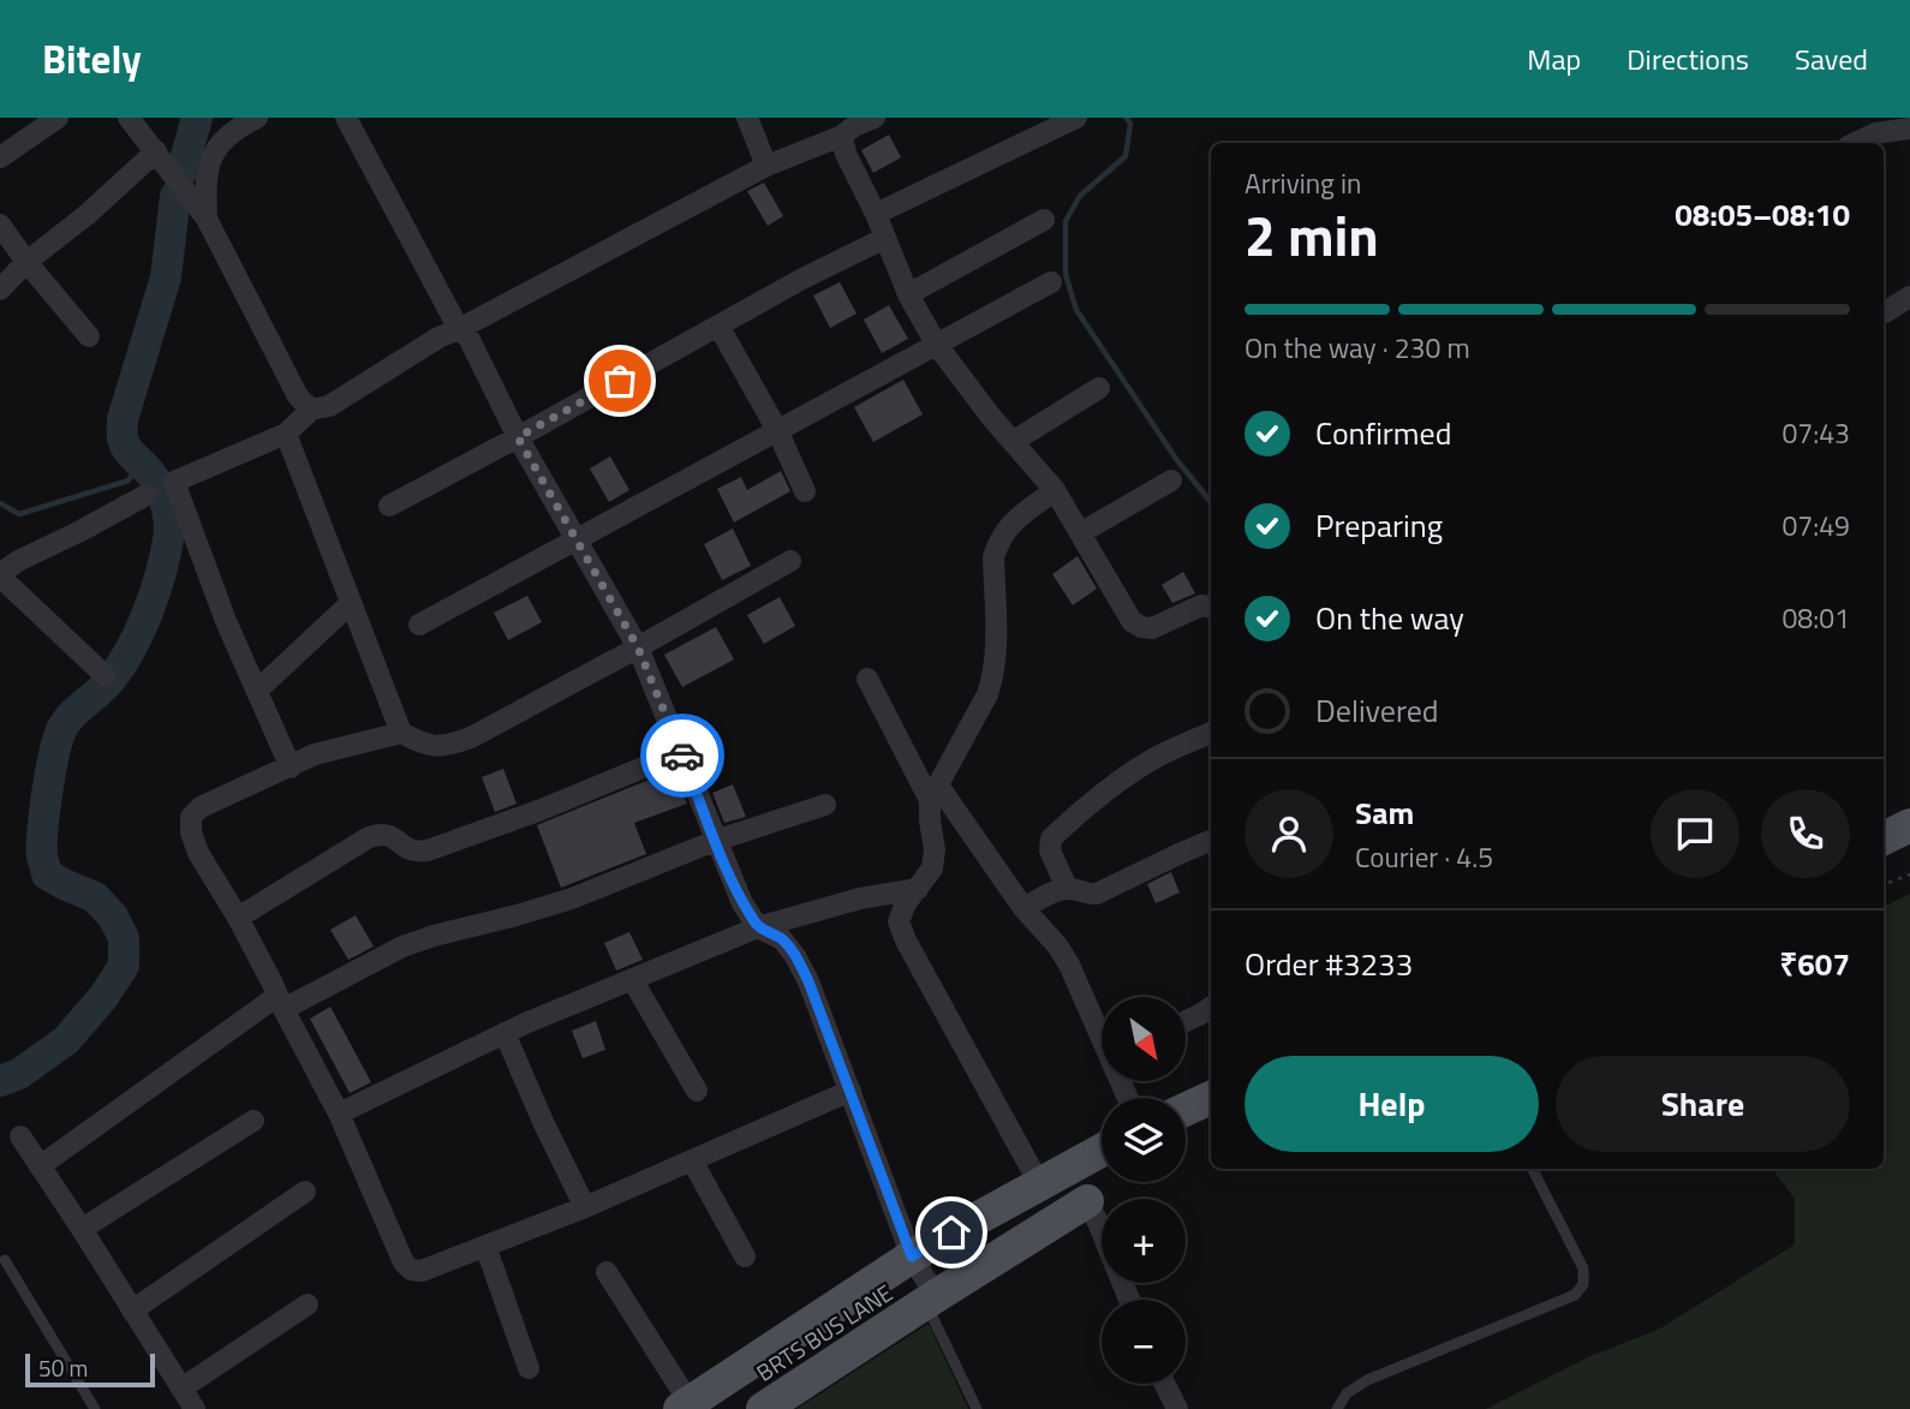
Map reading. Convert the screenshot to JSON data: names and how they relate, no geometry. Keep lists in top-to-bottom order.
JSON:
{
  "scale_bar": "50 m",
  "north": "bottom right",
  "page": {
    "header": "Bitely",
    "nav": ["Map", "Directions", "Saved"],
    "heading": ["2 min", "Arriving in", "08:05–08:10"],
    "panel": [
      "Sam",
      "Courier · 4.5",
      "Order #3233",
      "₹607"
    ],
    "bar": "On the way · 230 m",
    "list": [
      ["Confirmed", "07:43"],
      ["Preparing", "07:49"],
      ["On the way", "08:01"],
      "Delivered"
    ],
    "map_buttons": ["+", "−"],
    "buttons": ["Help", "Share"],
    "scale": "50 m"
  }
}
